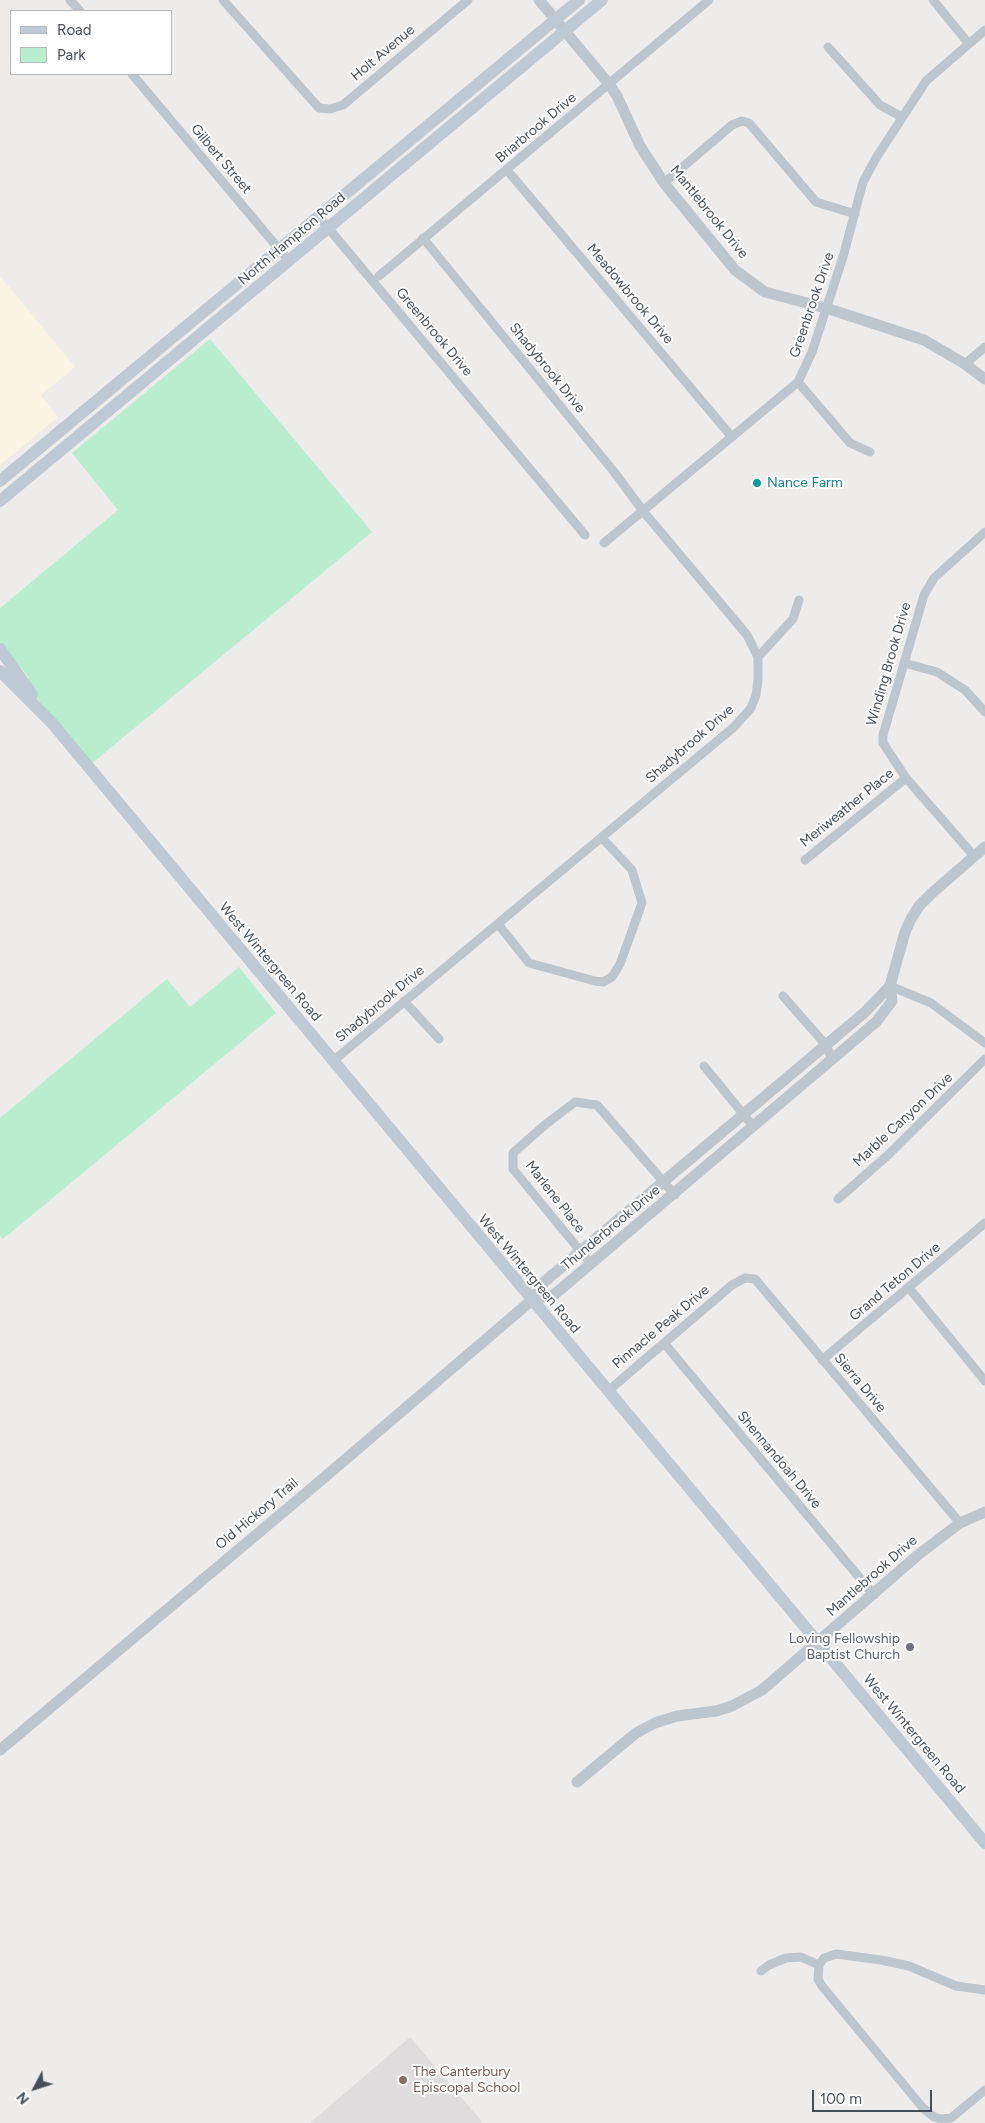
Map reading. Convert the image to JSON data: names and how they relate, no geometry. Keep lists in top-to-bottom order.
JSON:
{
  "streets": {
    "main road": ["North Hampton Road", "West Wintergreen Road"],
    "street": [
      "Holt Avenue",
      "Briarbrook Drive",
      "Gilbert Street",
      "Mantlebrook Drive",
      "Meadowbrook Drive",
      "Greenbrook Drive",
      "Shadybrook Drive",
      "Winding Brook Drive",
      "Meriweather Place",
      "Marble Canyon Drive",
      "Marlene Place",
      "Thunderbrook Drive",
      "Grand Teton Drive",
      "Pinnacle Peak Drive",
      "Sierra Drive",
      "Shennandoah Drive",
      "Old Hickory Trail"
    ]
  },
  "crossings": [
    ["Briarbrook Drive", "Mantlebrook Drive"],
    ["Briarbrook Drive", "Meadowbrook Drive"],
    ["Briarbrook Drive", "Shadybrook Drive"],
    ["Gilbert Street", "North Hampton Road"],
    ["Mantlebrook Drive", "North Hampton Road"],
    ["Mantlebrook Drive", "Greenbrook Drive"],
    ["Mantlebrook Drive", "West Wintergreen Road"],
    ["Mantlebrook Drive", "Sierra Drive"],
    ["Mantlebrook Drive", "Shennandoah Drive"],
    ["North Hampton Road", "Greenbrook Drive"],
    ["Meadowbrook Drive", "Greenbrook Drive"],
    ["Greenbrook Drive", "Shadybrook Drive"],
    ["Shadybrook Drive", "West Wintergreen Road"],
    ["Winding Brook Drive", "Meriweather Place"],
    ["Winding Brook Drive", "Thunderbrook Drive"],
    ["West Wintergreen Road", "Thunderbrook Drive"],
    ["West Wintergreen Road", "Pinnacle Peak Drive"],
    ["West Wintergreen Road", "Old Hickory Trail"],
    ["Marlene Place", "Thunderbrook Drive"],
    ["Thunderbrook Drive", "Old Hickory Trail"],
    ["Grand Teton Drive", "Sierra Drive"],
    ["Pinnacle Peak Drive", "Sierra Drive"],
    ["Pinnacle Peak Drive", "Shennandoah Drive"]
  ],
  "places": ["Nance Farm", "Loving Fellowship Baptist Church", "The Canterbury Episcopal School"],
  "legend": ["Road", "Park"],
  "scale_bar": "100 m",
  "north": "bottom left"
}
